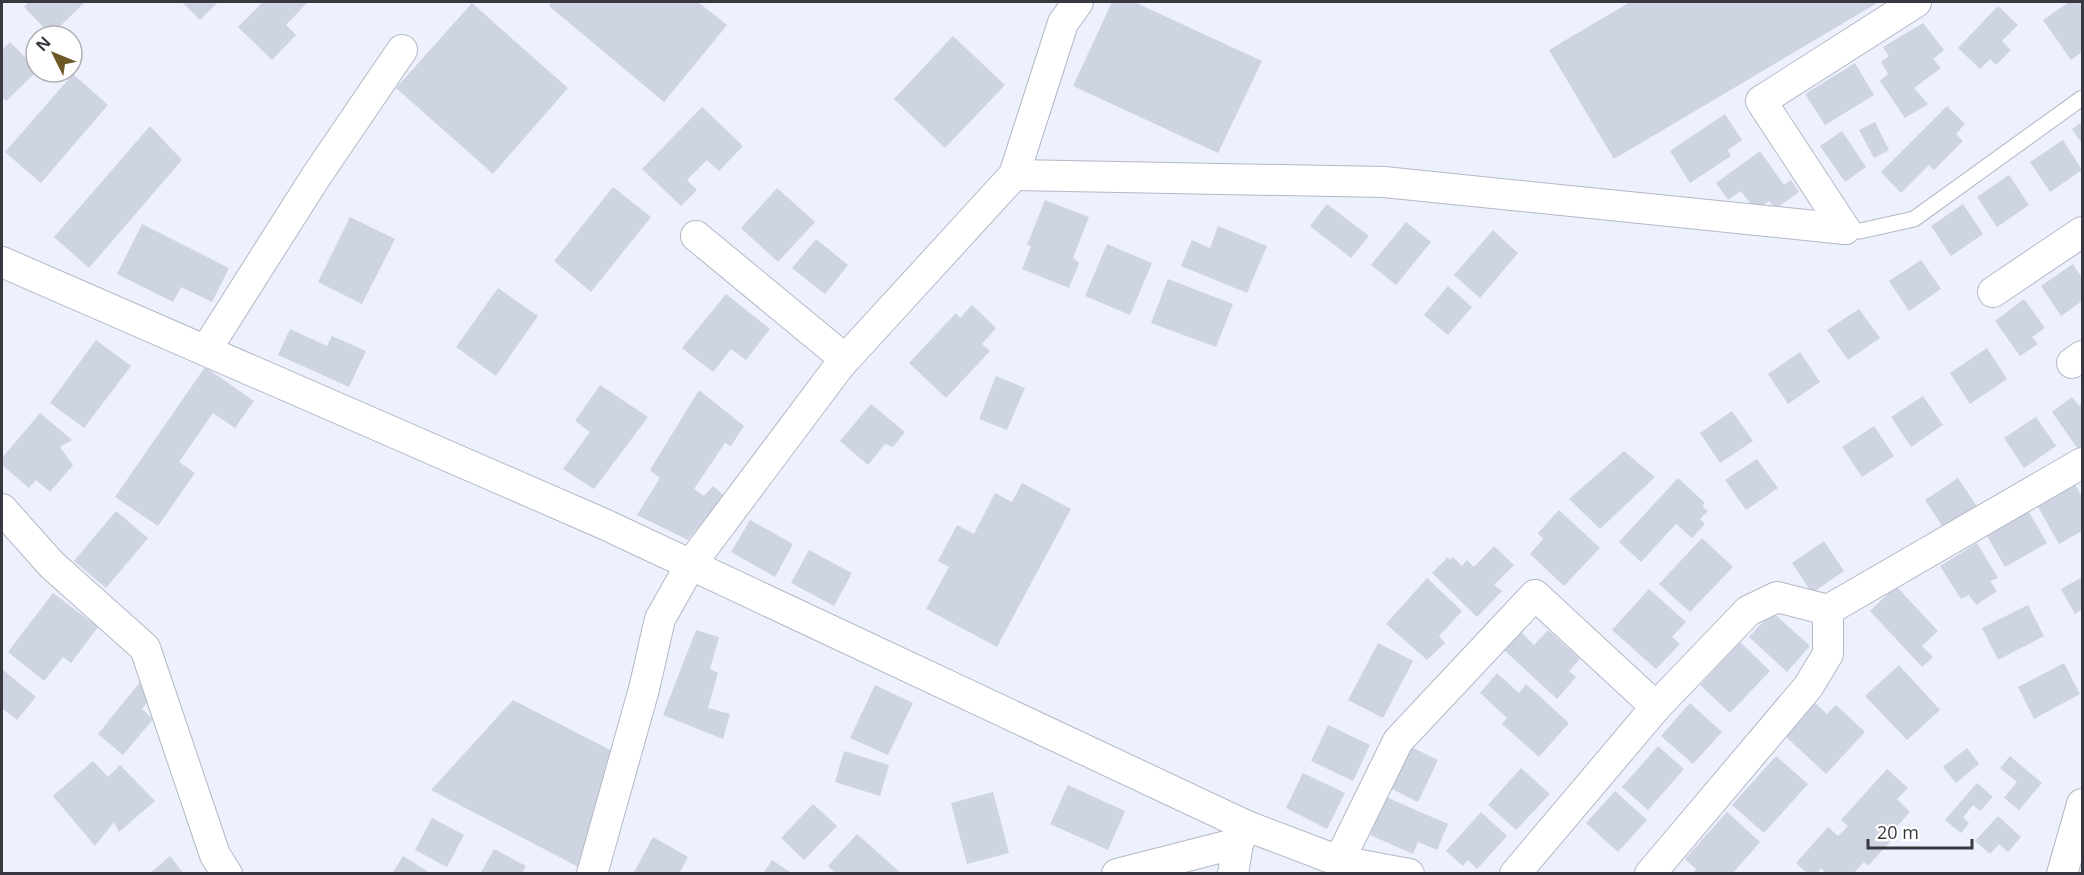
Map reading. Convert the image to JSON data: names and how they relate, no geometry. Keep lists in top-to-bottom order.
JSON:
{
  "scale_bar": "20 m",
  "north": "top left"
}
